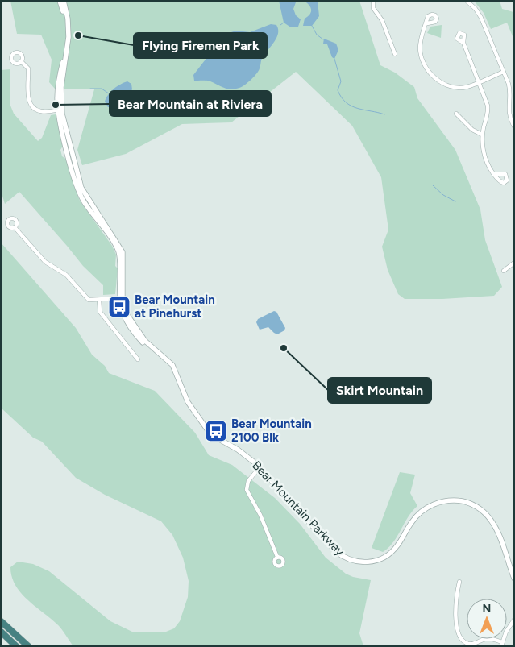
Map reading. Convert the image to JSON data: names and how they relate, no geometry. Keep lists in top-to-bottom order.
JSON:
{
  "streets": {
    "street": ["Bear Mountain Parkway"]
  },
  "places": {
    "other": ["Flying Firemen Park", "Bear Mountain at Riviera", "Skirt Mountain"],
    "bus stop": ["Bear Mountain at Pinehurst", "Bear Mountain 2100 Blk"]
  },
  "north": "top"
}
